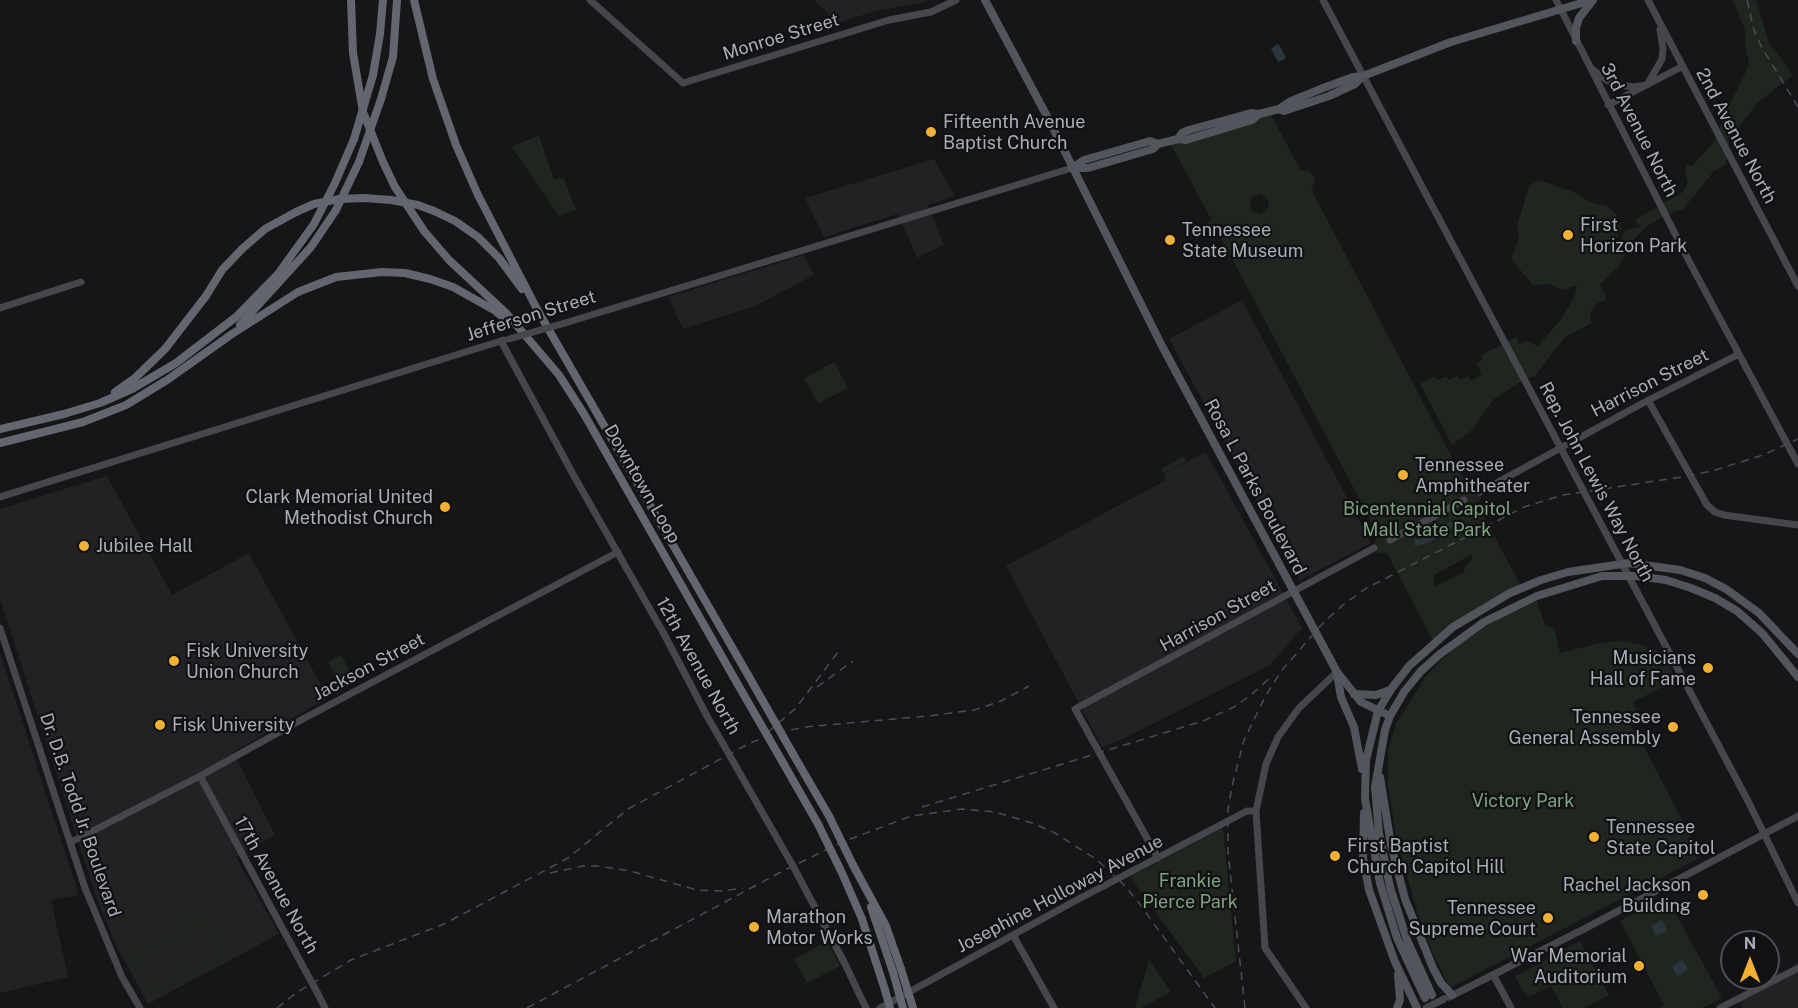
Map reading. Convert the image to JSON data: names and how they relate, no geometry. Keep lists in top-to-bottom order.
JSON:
{
  "streets": {
    "highway": ["Downtown Loop"],
    "main road": ["Jefferson Street", "Rosa L Parks Boulevard"],
    "street": [
      "Monroe Street",
      "3rd Avenue North",
      "2nd Avenue North",
      "Harrison Street",
      "Rep. John Lewis Way North",
      "12th Avenue North",
      "Jackson Street",
      "Dr. D.B. Todd Jr. Boulevard",
      "17th Avenue North",
      "Josephine Holloway Avenue"
    ]
  },
  "crossings": [
    ["3rd Avenue North", "Jefferson Street"],
    ["3rd Avenue North", "Harrison Street"],
    ["Jefferson Street", "Rep. John Lewis Way North"],
    ["Jefferson Street", "Rosa L Parks Boulevard"],
    ["Jefferson Street", "12th Avenue North"],
    ["Harrison Street", "Rep. John Lewis Way North"],
    ["Harrison Street", "Rosa L Parks Boulevard"],
    ["Harrison Street", "Josephine Holloway Avenue"],
    ["12th Avenue North", "Jackson Street"],
    ["Jackson Street", "Dr. D.B. Todd Jr. Boulevard"],
    ["Jackson Street", "17th Avenue North"]
  ],
  "parks": ["Bicentennial Capitol Mall State Park", "Victory Park", "Frankie Pierce Park"],
  "places": [
    "Fifteenth Avenue Baptist Church",
    "First Horizon Park",
    "Tennessee State Museum",
    "Tennessee Amphitheater",
    "Clark Memorial United Methodist Church",
    "Jubilee Hall",
    "Fisk University Union Church",
    "Musicians Hall of Fame",
    "Fisk University",
    "Tennessee General Assembly",
    "Tennessee State Capitol",
    "First Baptist Church Capitol Hill",
    "Rachel Jackson Building",
    "Tennessee Supreme Court",
    "Marathon Motor Works",
    "War Memorial Auditorium"
  ],
  "north": "top"
}
